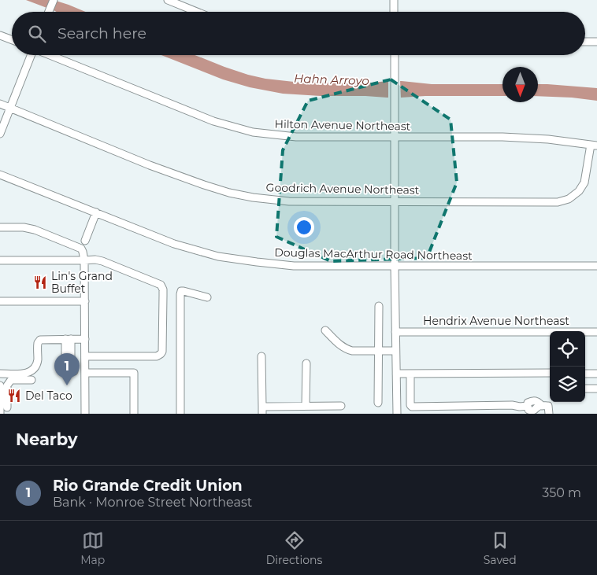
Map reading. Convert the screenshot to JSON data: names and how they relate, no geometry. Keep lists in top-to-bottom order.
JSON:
{
  "streets": {
    "street": [
      "Hilton Avenue Northeast",
      "Goodrich Avenue Northeast",
      "Douglas MacArthur Road Northeast",
      "Hendrix Avenue Northeast"
    ]
  },
  "crossings": [
    ["Hilton Avenue Northeast", "Goodrich Avenue Northeast"]
  ],
  "water": ["Hahn Arroyo"],
  "places": {
    "restaurant": ["Lin's Grand Buffet", "Del Taco"]
  },
  "north": "bottom",
  "page": {
    "search": "Search here",
    "pins": "1",
    "heading": "Nearby",
    "list": [
      {
        "mark": "1",
        "name": "Rio Grande Credit Union",
        "note": "Bank · Monroe Street Northeast",
        "value": "350 m"
      }
    ],
    "nav": ["Map", "Directions", "Saved"]
  }
}
